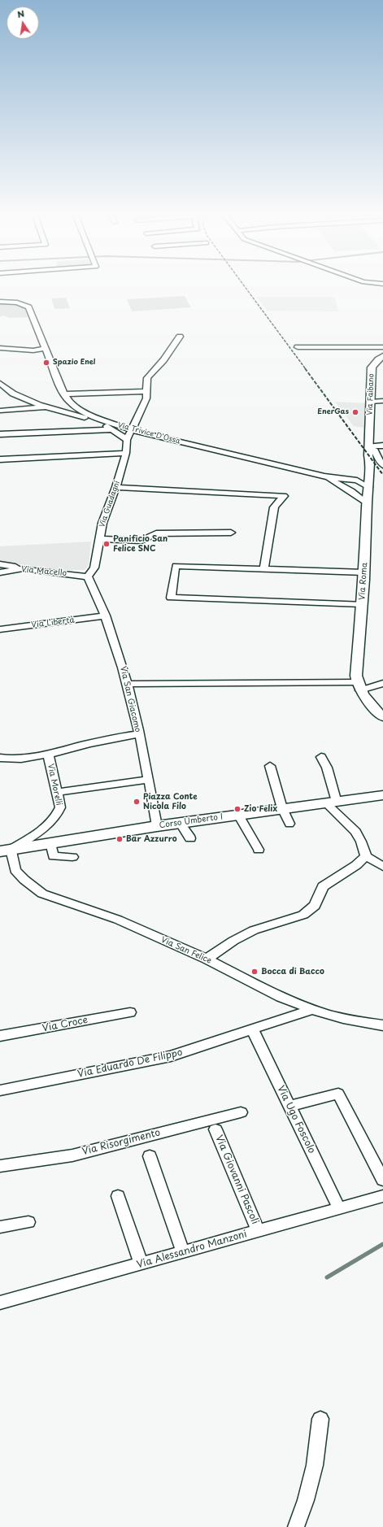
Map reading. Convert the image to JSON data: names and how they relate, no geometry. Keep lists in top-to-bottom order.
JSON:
{
  "streets": {
    "main road": ["Corso Umberto I"],
    "street": [
      "Via Faibano",
      "Via Trivice D'Ossa",
      "Via Guadagni",
      "Via Macello",
      "Via Roma",
      "Via Libertà",
      "Via San Giacomo",
      "Via Morelli",
      "Via San Felice",
      "Via Croce",
      "Via Eduardo De Filippo",
      "Via Ugo Foscolo",
      "Via Risorgimento",
      "Via Giovanni Pascoli",
      "Via Alessandro Manzoni"
    ]
  },
  "crossings": [
    ["Via Faibano", "Via Roma"],
    ["Via Trivice D'Ossa", "Via Guadagni"],
    ["Via Trivice D'Ossa", "Via Roma"],
    ["Via Guadagni", "Via Macello"],
    ["Via Guadagni", "Via San Giacomo"],
    ["Via Macello", "Via San Giacomo"],
    ["Via Libertà", "Via San Giacomo"],
    ["Via San Giacomo", "Corso Umberto I"],
    ["Via Morelli", "Corso Umberto I"],
    ["Via Morelli", "Via San Felice"],
    ["Corso Umberto I", "Via San Felice"],
    ["Via San Felice", "Via Eduardo De Filippo"],
    ["Via Eduardo De Filippo", "Via Ugo Foscolo"],
    ["Via Ugo Foscolo", "Via Alessandro Manzoni"],
    ["Via Giovanni Pascoli", "Via Alessandro Manzoni"]
  ],
  "places": [
    "Spazio Enel",
    "EnerGas",
    "Panificio San Felice SNC",
    "Piazza Conte Nicola Filo",
    "Zio Felix",
    "Bar Azzurro",
    "Bocca di Bacco"
  ],
  "north": "top"
}
